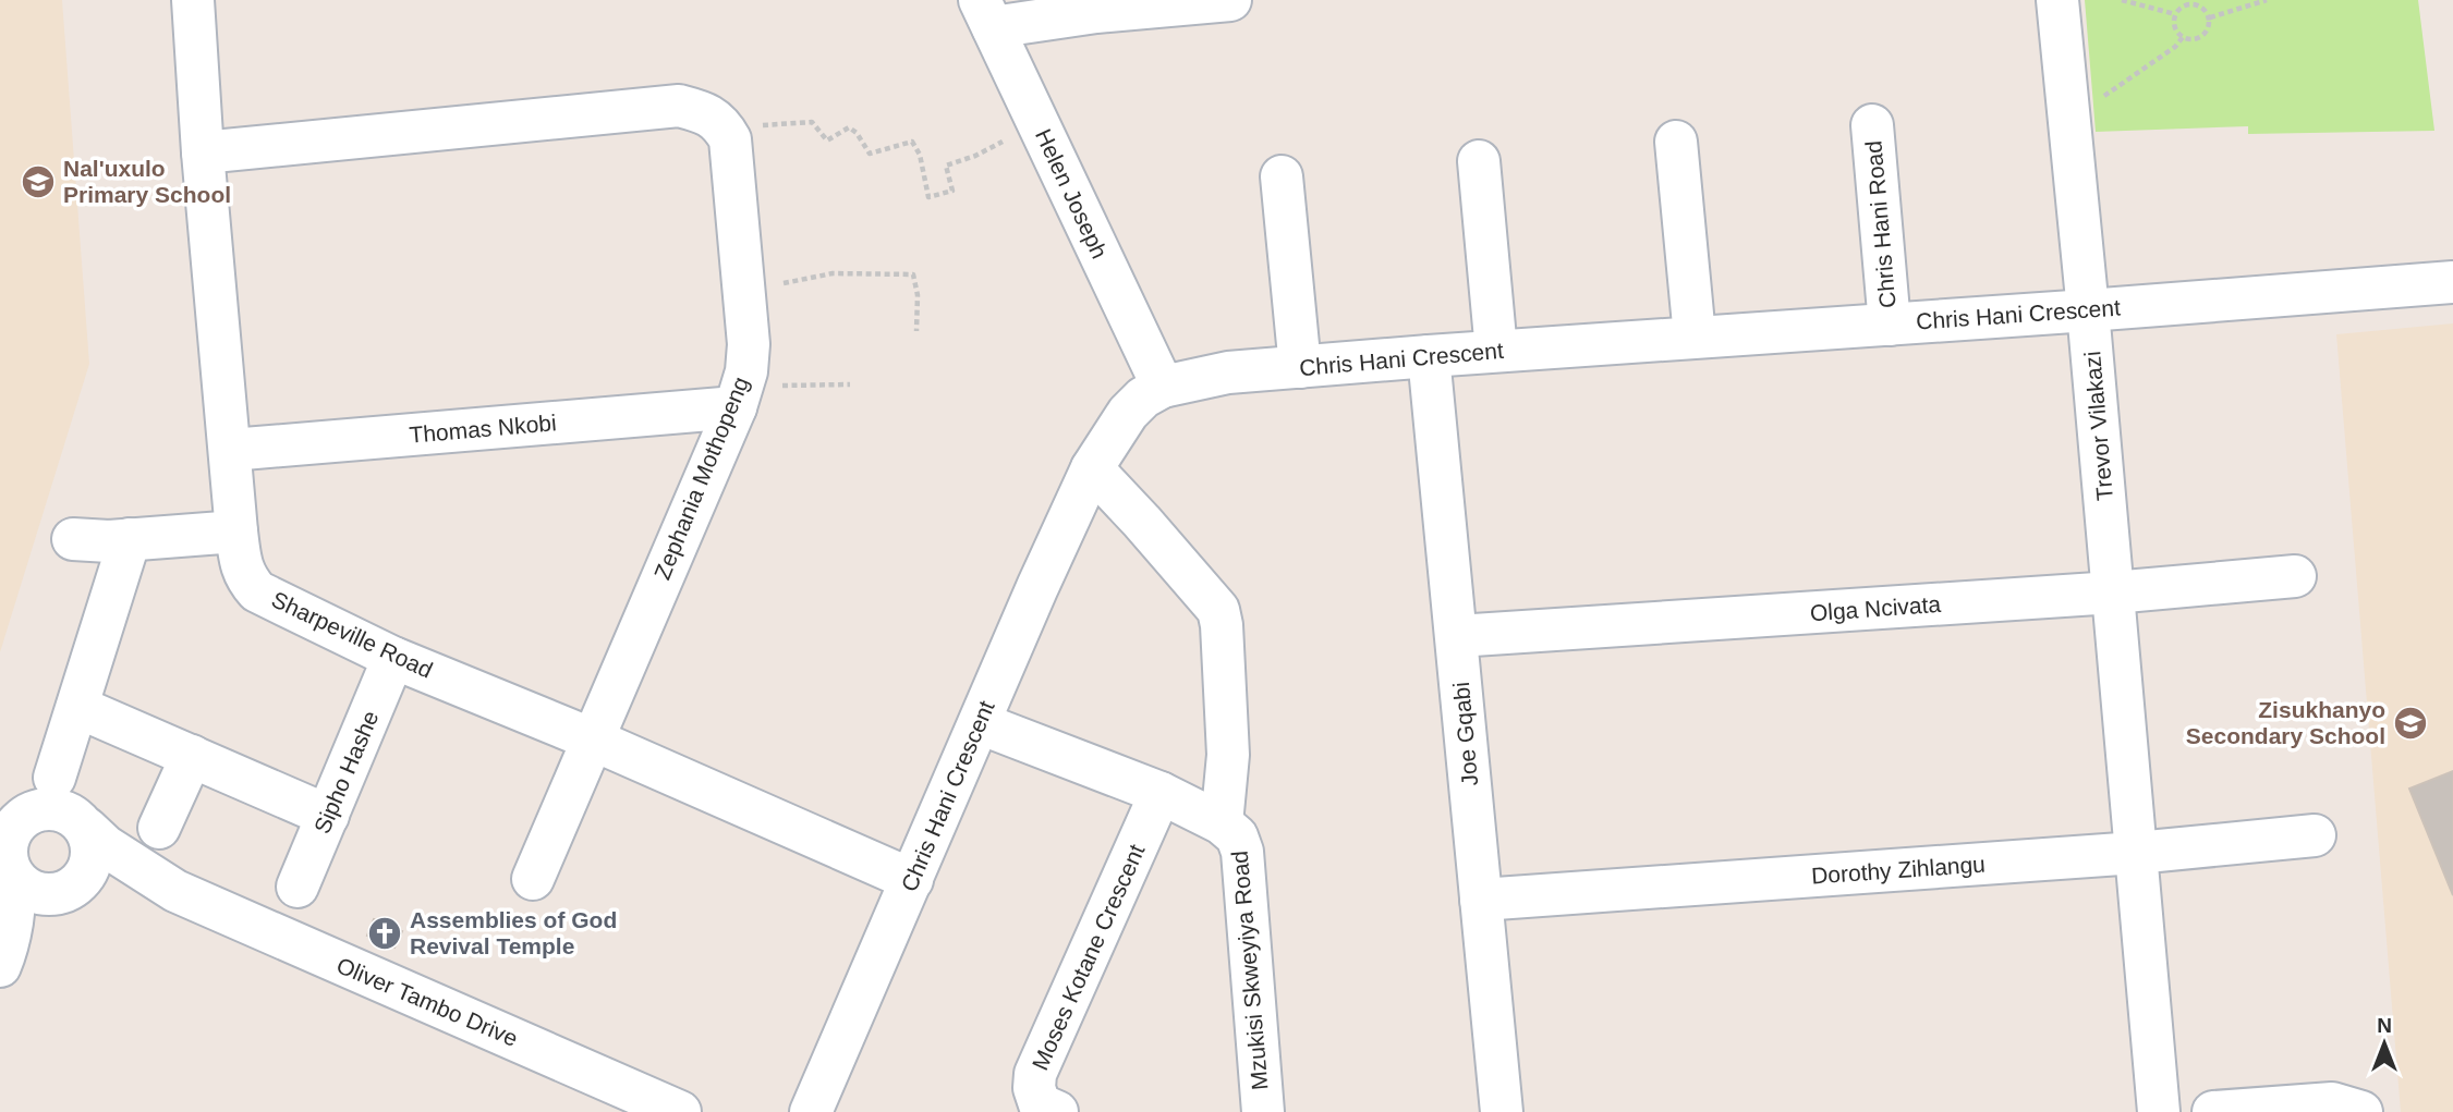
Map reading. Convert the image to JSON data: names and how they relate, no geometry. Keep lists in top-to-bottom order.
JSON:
{
  "streets": {
    "street": [
      "Helen Joseph",
      "Chris Hani Road",
      "Chris Hani Crescent",
      "Trevor Vilakazi",
      "Thomas Nkobi",
      "Zephania Mothopeng",
      "Olga Ncivata",
      "Sharpeville Road",
      "Joe Gqabi",
      "Sipho Hashe",
      "Dorothy Zihlangu",
      "Moses Kotane Crescent",
      "Mzukisi Skweyiya Road",
      "Oliver Tambo Drive"
    ]
  },
  "crossings": [
    ["Helen Joseph", "Chris Hani Crescent"],
    ["Chris Hani Road", "Chris Hani Crescent"],
    ["Chris Hani Crescent", "Trevor Vilakazi"],
    ["Chris Hani Crescent", "Sharpeville Road"],
    ["Chris Hani Crescent", "Joe Gqabi"],
    ["Chris Hani Crescent", "Mzukisi Skweyiya Road"],
    ["Trevor Vilakazi", "Olga Ncivata"],
    ["Trevor Vilakazi", "Dorothy Zihlangu"],
    ["Thomas Nkobi", "Zephania Mothopeng"],
    ["Thomas Nkobi", "Sharpeville Road"],
    ["Zephania Mothopeng", "Sharpeville Road"],
    ["Olga Ncivata", "Joe Gqabi"],
    ["Sharpeville Road", "Sipho Hashe"],
    ["Joe Gqabi", "Dorothy Zihlangu"],
    ["Moses Kotane Crescent", "Mzukisi Skweyiya Road"]
  ],
  "places": {
    "school or university": ["Nal'uxulo Primary School", "Zisukhanyo Secondary School"],
    "church": ["Assemblies of God Revival Temple"]
  },
  "north": "top"
}
